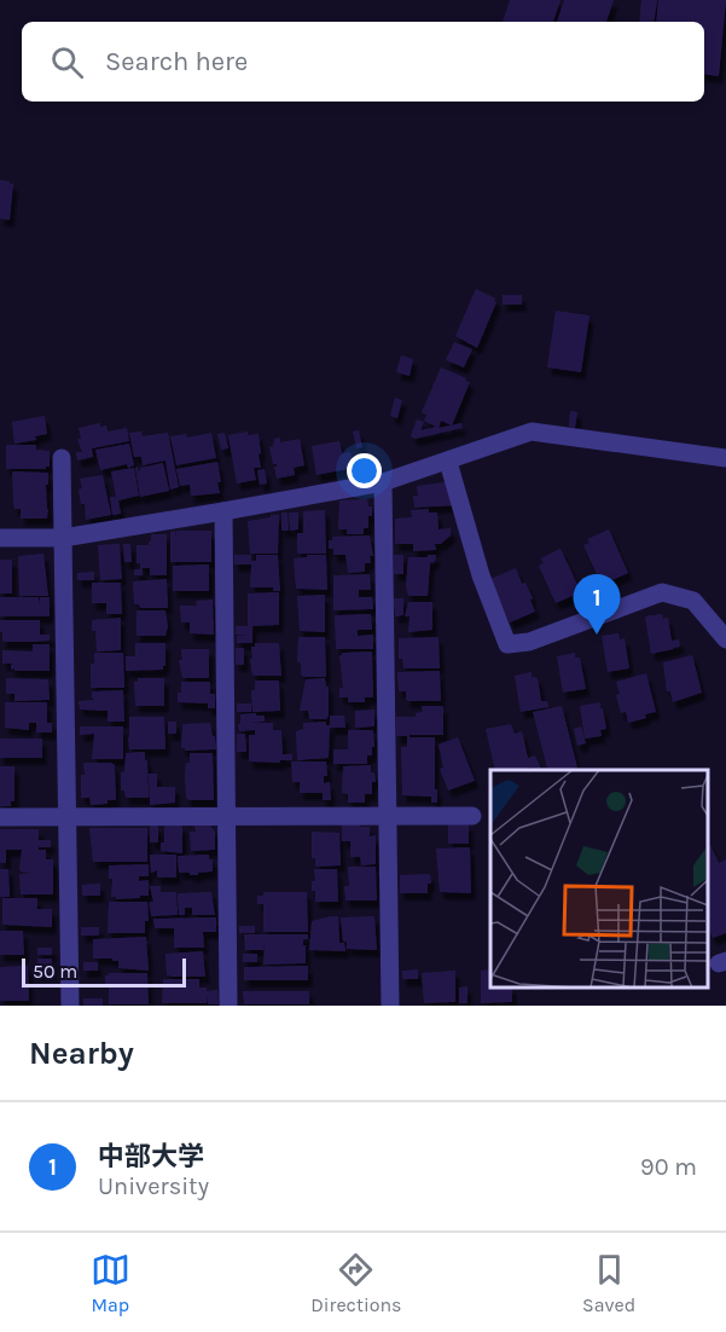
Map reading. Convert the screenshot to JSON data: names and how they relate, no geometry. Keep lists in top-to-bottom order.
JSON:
{
  "scale_bar": "50 m",
  "page": {
    "search": "Search here",
    "pins": "1",
    "scale": "50 m",
    "heading": "Nearby",
    "list": [
      {
        "mark": "1",
        "name": "中部大学",
        "note": "University",
        "value": "90 m"
      }
    ],
    "nav": ["Map", "Directions", "Saved"]
  }
}
